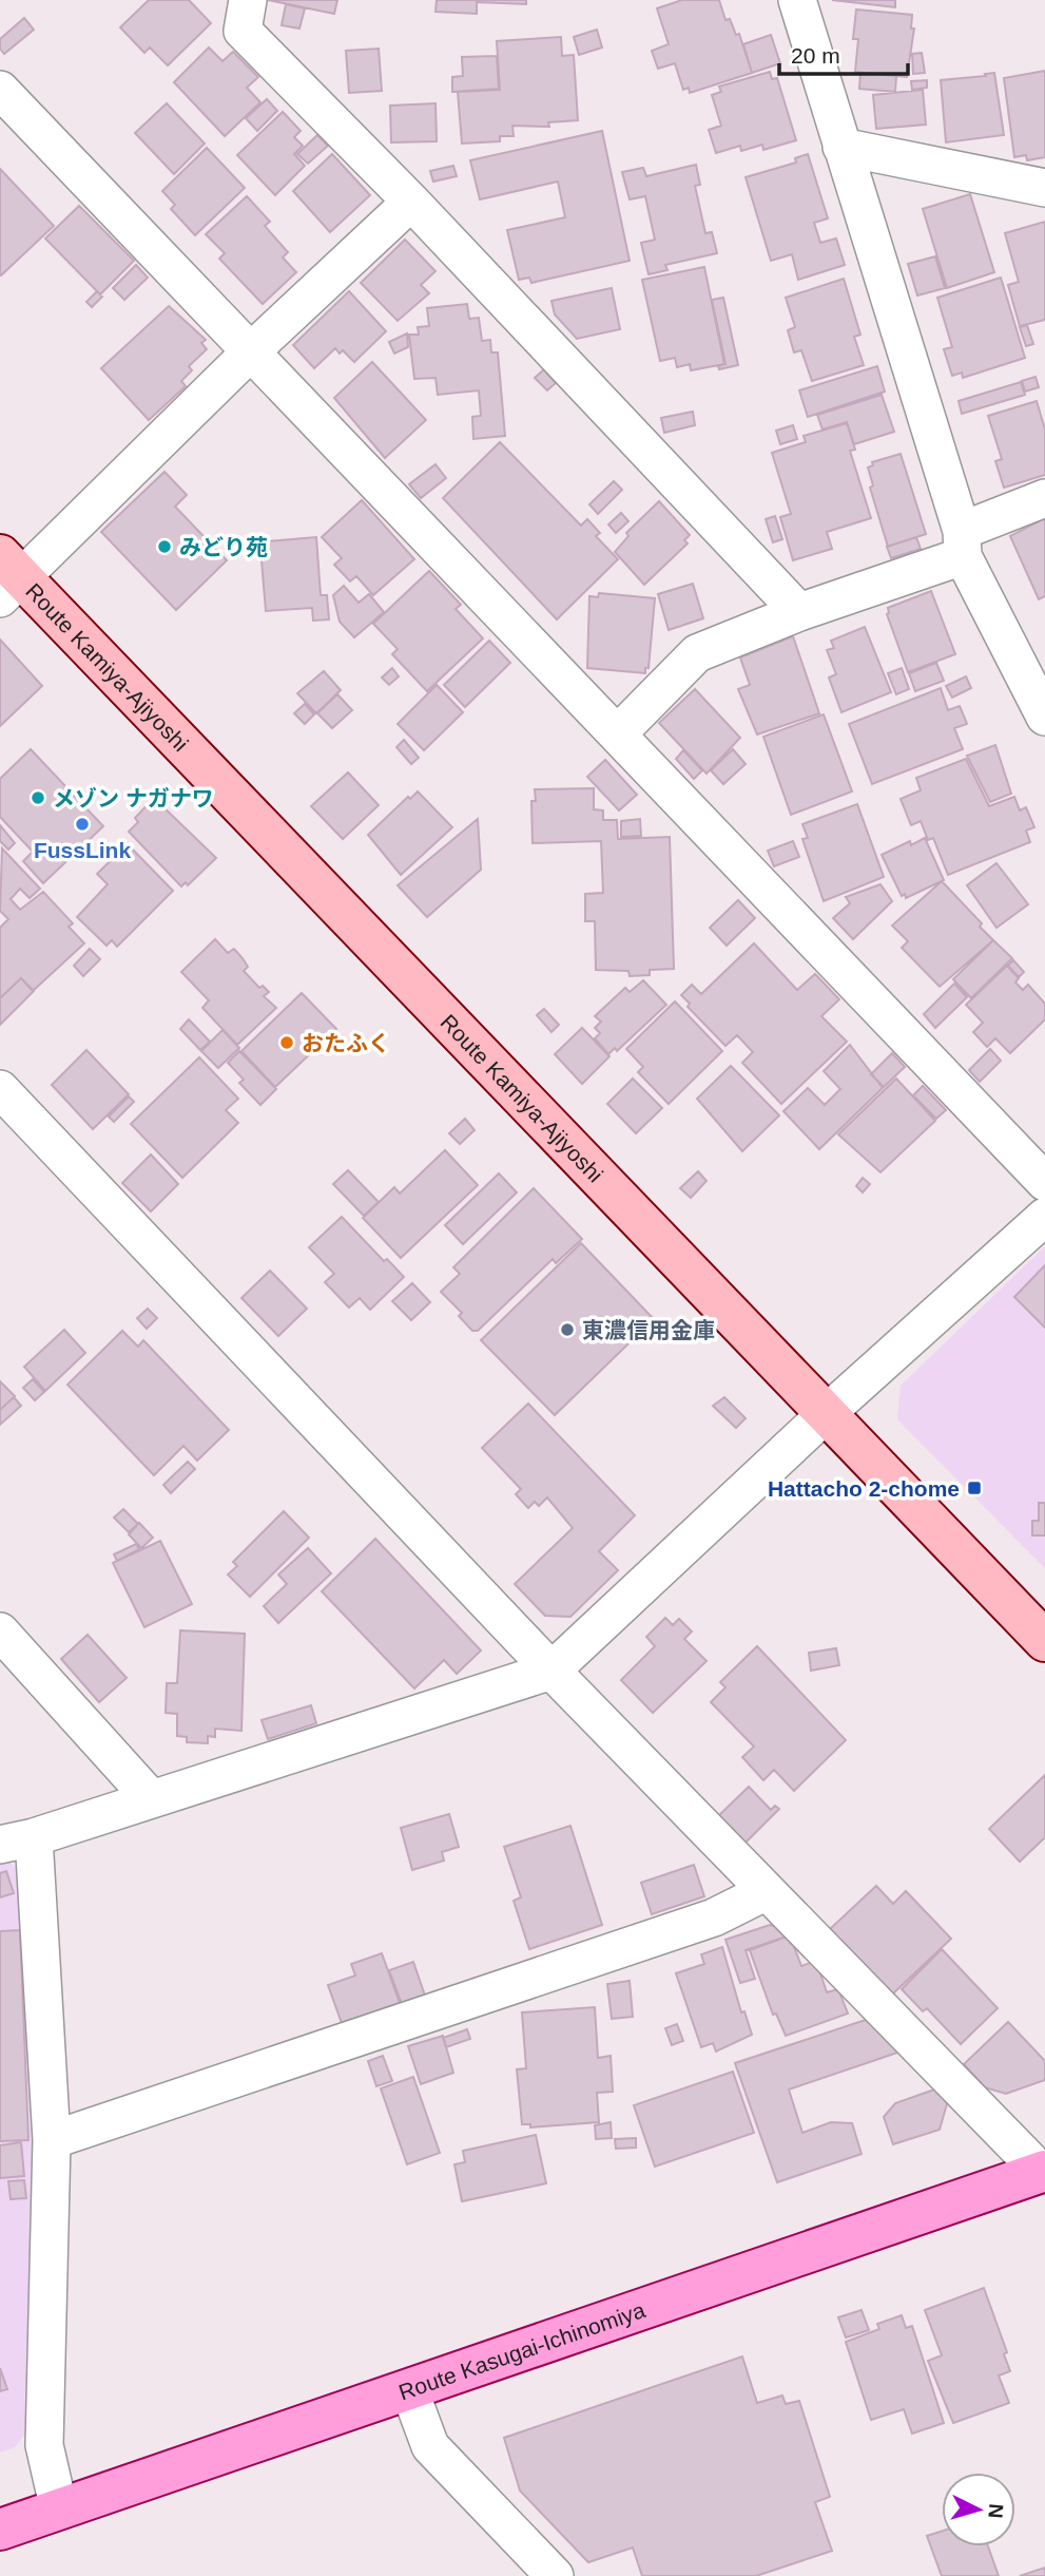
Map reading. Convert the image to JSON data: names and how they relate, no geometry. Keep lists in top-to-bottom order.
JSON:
{
  "streets": {
    "main road": ["Route Kamiya-Ajiyoshi", "Route Kasugai-Ichinomiya"]
  },
  "places": {
    "other": [
      "みどり苑",
      "メゾン ナガナワ",
      "FussLink",
      "おたふく",
      "東濃信用金庫"
    ],
    "transit": ["Hattacho 2-chome"]
  },
  "scale_bar": "20 m",
  "north": "right"
}
